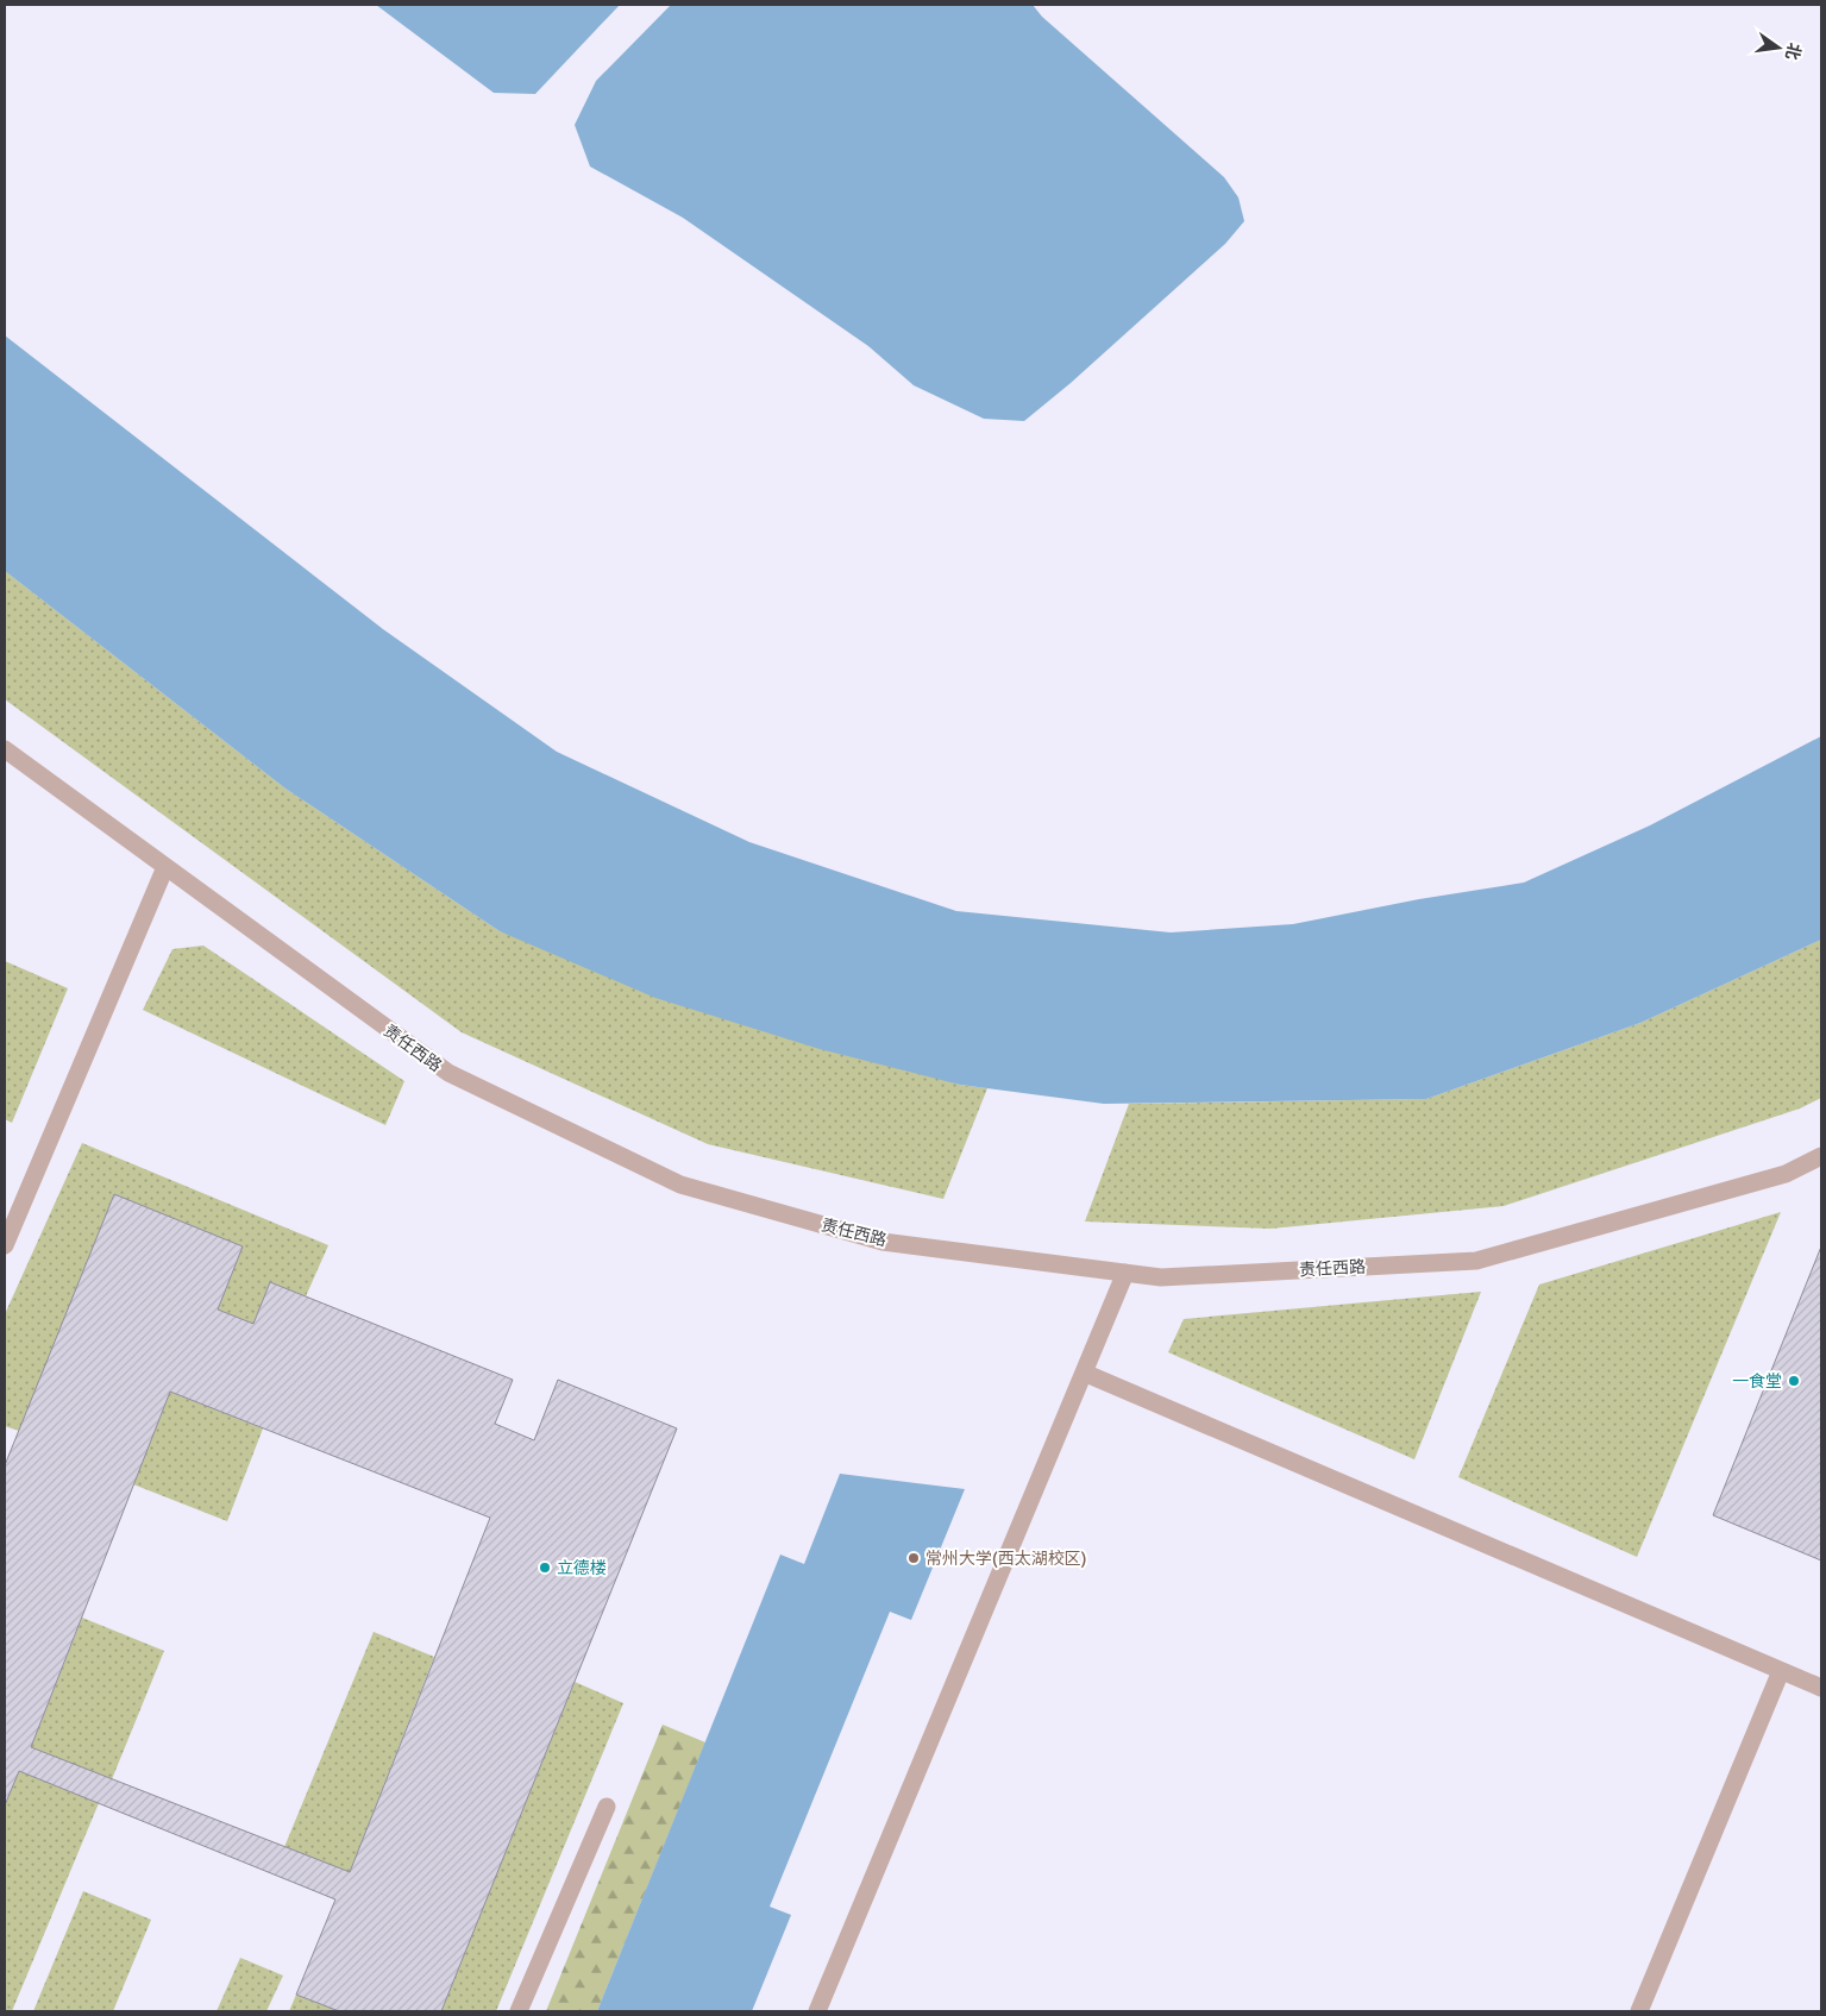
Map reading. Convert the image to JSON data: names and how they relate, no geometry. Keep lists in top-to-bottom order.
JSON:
{
  "streets": {
    "lane": ["责任西路"]
  },
  "places": ["一食堂", "常州大学(西太湖校区)", "立德楼"],
  "north": "right"
}
